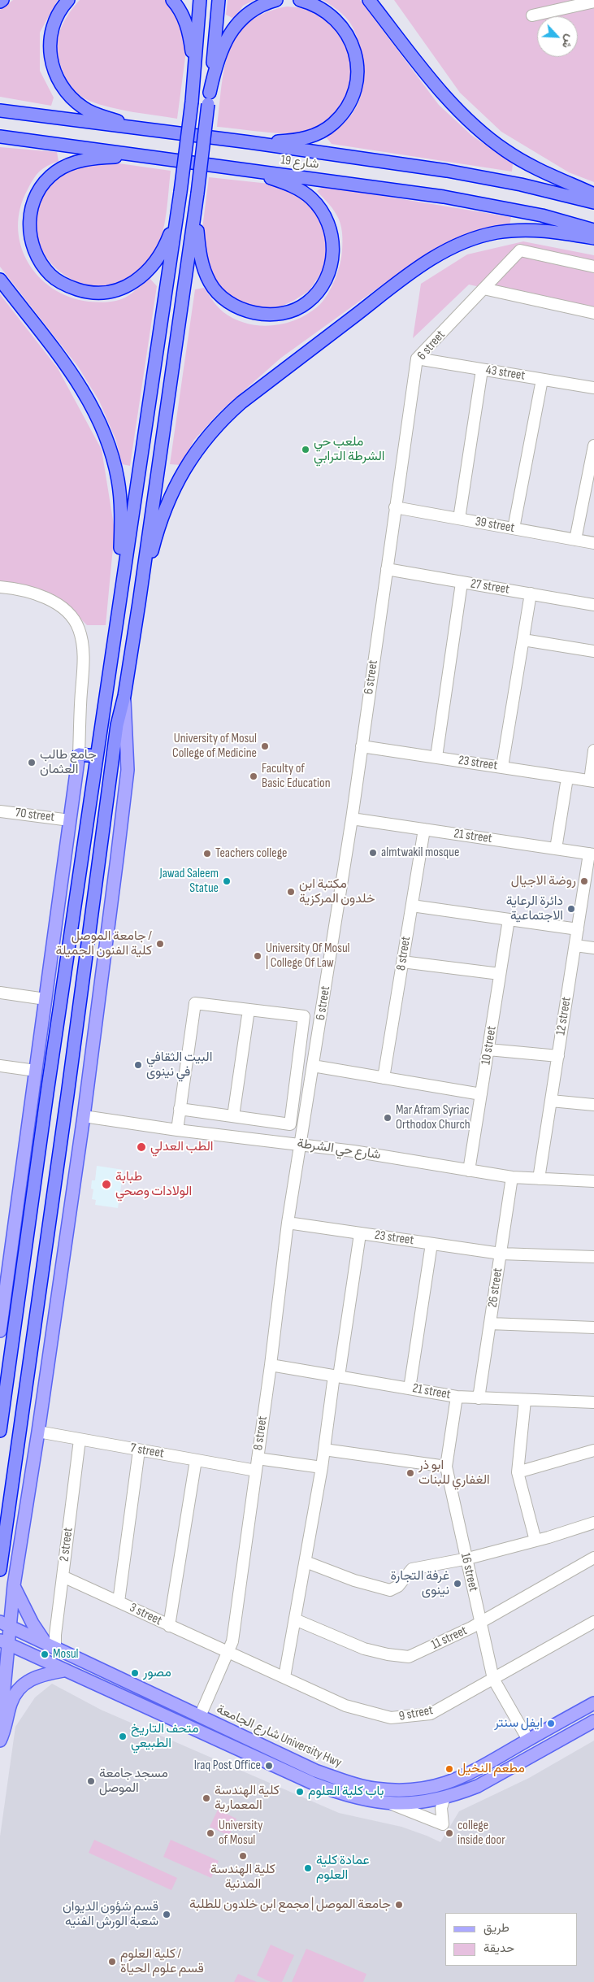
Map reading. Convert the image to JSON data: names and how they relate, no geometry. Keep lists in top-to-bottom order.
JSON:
{
  "streets": {
    "highway": ["شارع 19"],
    "main road": ["شارع الجامعة University Hwy"],
    "street": [
      "6 street",
      "43 street",
      "39 street",
      "27 street",
      "23 street",
      "70 street",
      "21 street",
      "8 street",
      "12 street",
      "10 street",
      "شارع حي الشرطة",
      "26 street",
      "7 street",
      "2 street",
      "16 street",
      "3 street",
      "11 street",
      "9 street"
    ]
  },
  "crossings": [
    ["6 street", "43 street"],
    ["6 street", "39 street"],
    ["6 street", "27 street"],
    ["6 street", "23 street"],
    ["6 street", "21 street"],
    ["6 street", "8 street"],
    ["6 street", "شارع حي الشرطة"],
    ["23 street", "8 street"],
    ["23 street", "26 street"],
    ["21 street", "8 street"],
    ["21 street", "12 street"],
    ["21 street", "26 street"],
    ["21 street", "16 street"],
    ["8 street", "شارع حي الشرطة"],
    ["8 street", "7 street"],
    ["8 street", "3 street"],
    ["8 street", "9 street"],
    ["8 street", "شارع الجامعة University Hwy"],
    ["12 street", "شارع حي الشرطة"],
    ["10 street", "شارع حي الشرطة"],
    ["شارع حي الشرطة", "26 street"],
    ["7 street", "2 street"],
    ["2 street", "3 street"],
    ["2 street", "شارع الجامعة University Hwy"],
    ["16 street", "11 street"],
    ["16 street", "9 street"],
    ["16 street", "شارع الجامعة University Hwy"],
    ["3 street", "9 street"]
  ],
  "places": [
    "ملعب حي الشرطة الترابي",
    "University of Mosul College of Medicine",
    "جامع طالب العثمان",
    "Faculty of Basic Education",
    "almtwakil mosque",
    "Teachers college",
    "Jawad Saleem Statue",
    "روضة الاجيال",
    "مكتبة ابن خلدون المركزية",
    "دائرة الرعاية الاجتماعية",
    "جامعة الموصل / كلية الفنون الجميلة",
    "University Of Mosul | College Of Law",
    "البيت الثقافي في نينوى",
    "Mar Afram Syriac Orthodox Church",
    "الطب العدلي",
    "طبابة الولادات وصحي",
    "ابو ذر الغفاري للبنات",
    "غرفة التجارة نينوى",
    "Mosul",
    "مصور",
    "ايفل سنتر",
    "متحف التاريخ الطبيعي",
    "Iraq Post Office",
    "مطعم النخيل",
    "مسجد جامعة الموصل",
    "باب كلية العلوم",
    "كلية الهندسة المعمارية",
    "University of Mosul",
    "college inside door",
    "كلية الهندسة المدنية",
    "عمادة كلية العلوم",
    "جامعة الموصل | مجمع ابن خلدون للطلبة",
    "قسم شؤون الديوان شعبة الورش الفنيه",
    "كلية العلوم / قسم علوم الحياة"
  ],
  "legend": ["طريق", "حديقة"],
  "north": "bottom right"
}
